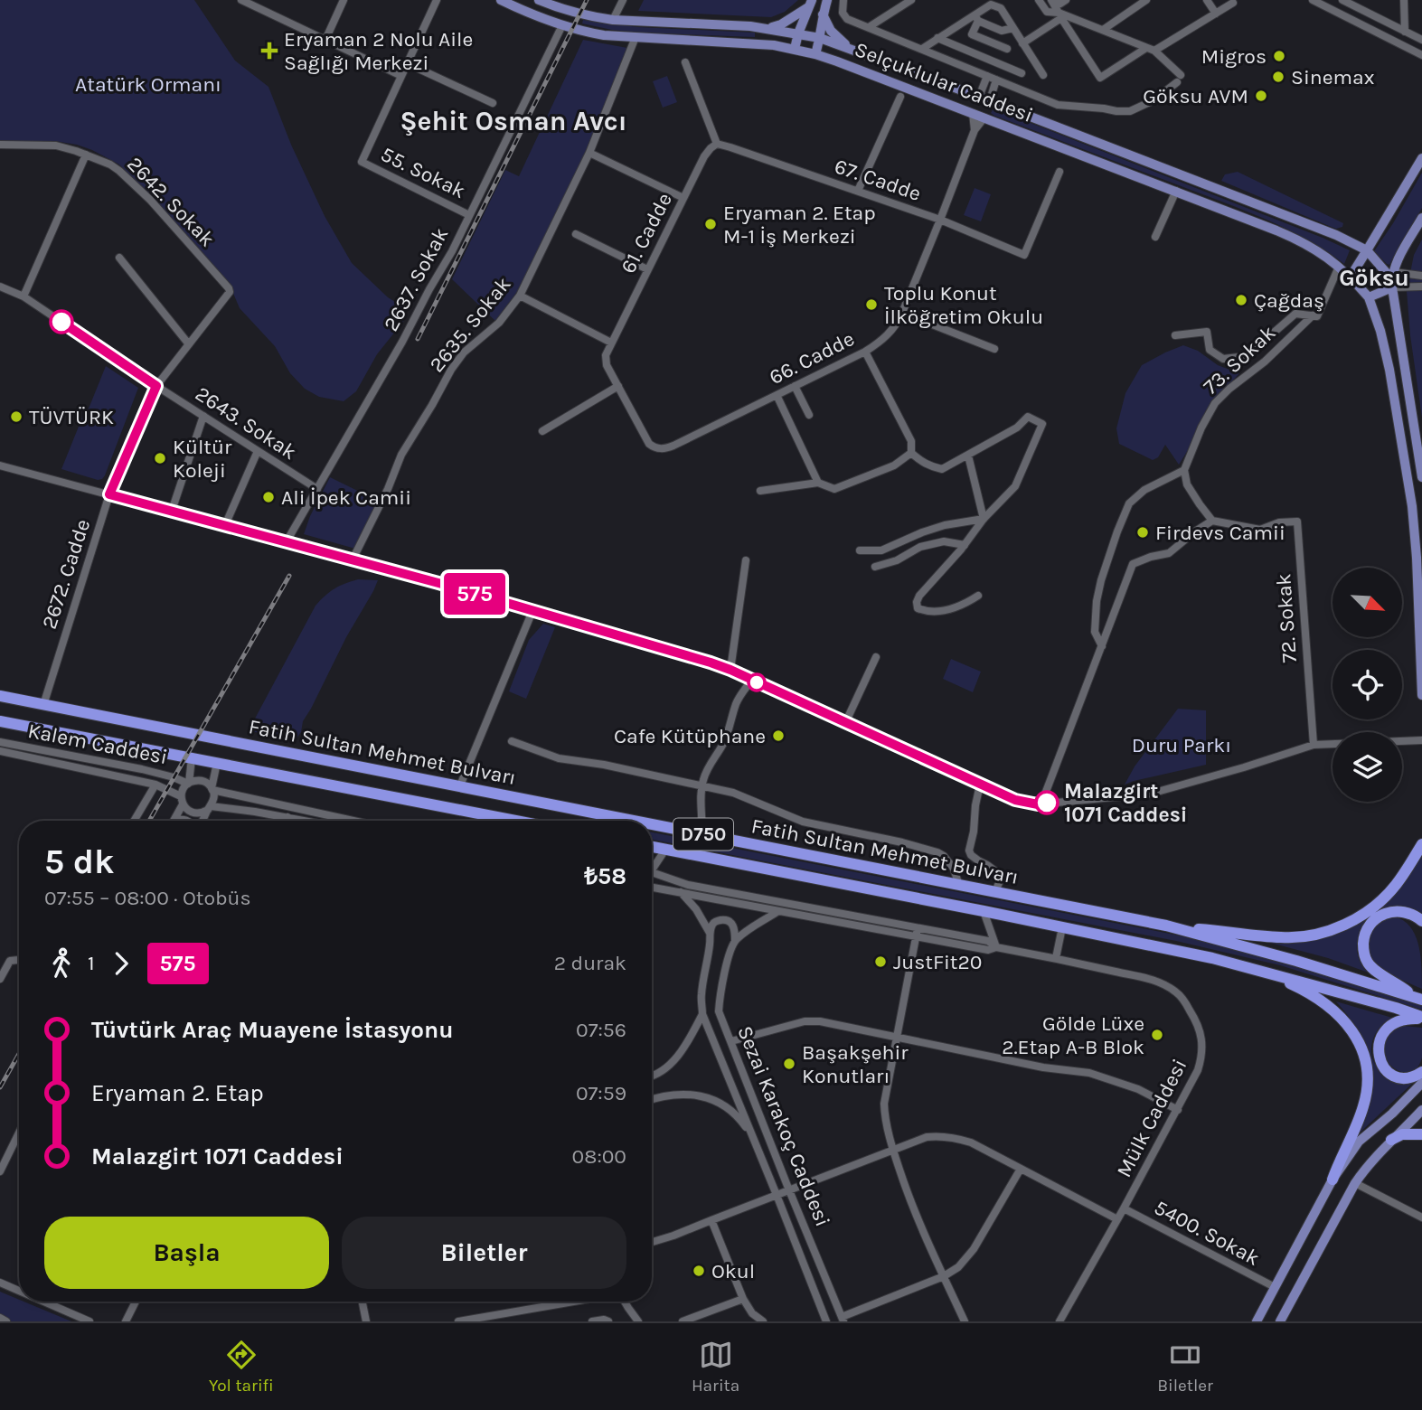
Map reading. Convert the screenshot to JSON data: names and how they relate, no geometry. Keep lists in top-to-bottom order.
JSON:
{
  "streets": {
    "highway": ["Fatih Sultan Mehmet Bulvarı", "D750"],
    "main road": ["Selçuklular Caddesi"],
    "street": [
      "55. Sokak",
      "67. Cadde",
      "2642. Sokak",
      "61. Cadde",
      "2637. Sokak",
      "2635. Sokak",
      "66. Cadde",
      "73. Sokak",
      "2643. Sokak",
      "2672. Cadde",
      "72. Sokak",
      "Kalem Caddesi",
      "Mülk Caddesi",
      "Sezai Karakoç Caddesi",
      "5400. Sokak"
    ]
  },
  "crossings": [
    ["Selçuklular Caddesi", "2637. Sokak"],
    ["Selçuklular Caddesi", "2635. Sokak"],
    ["Selçuklular Caddesi", "66. Cadde"],
    ["Selçuklular Caddesi", "73. Sokak"],
    ["55. Sokak", "2637. Sokak"],
    ["67. Cadde", "61. Cadde"],
    ["67. Cadde", "66. Cadde"],
    ["2642. Sokak", "2672. Cadde"],
    ["61. Cadde", "66. Cadde"],
    ["2637. Sokak", "2643. Sokak"],
    ["2643. Sokak", "2672. Cadde"],
    ["2672. Cadde", "Fatih Sultan Mehmet Bulvarı"],
    ["Mülk Caddesi", "5400. Sokak"]
  ],
  "districts": ["Şehit Osman Avcı", "Göksu"],
  "parks": ["Atatürk Ormanı", "Duru Parkı"],
  "places": {
    "health": ["Eryaman 2 Nolu Aile Sağlığı Merkezi"],
    "other": [
      "Migros",
      "Sinemax",
      "Göksu AVM",
      "Eryaman 2. Etap M-1 İş Merkezi",
      "Çağdaş",
      "Toplu Konut İlköğretim Okulu",
      "TÜVTÜRK",
      "Kültür Koleji",
      "Ali İpek Camii",
      "Firdevs Camii",
      "Cafe Kütüphane",
      "Malazgirt 1071 Caddesi",
      "JustFit20",
      "Gölde Lüxe 2.Etap A-B Blok",
      "Başakşehir Konutları",
      "Okul"
    ]
  },
  "lines": ["bus line 575"],
  "north": "bottom right",
  "page": {
    "on_map": "575",
    "heading": ["5 dk", "07:55 – 08:00 · Otobüs", "₺58"],
    "legs": ["1", "575", "2 durak"],
    "list": [
      {
        "name": "Tüvtürk Araç Muayene İstasyonu",
        "value": "07:56"
      },
      {
        "name": "Eryaman 2. Etap",
        "value": "07:59"
      },
      {
        "name": "Malazgirt 1071 Caddesi",
        "value": "08:00"
      }
    ],
    "buttons": ["Başla", "Biletler"],
    "tabs": ["Yol tarifi", "Harita", "Biletler"]
  }
}
